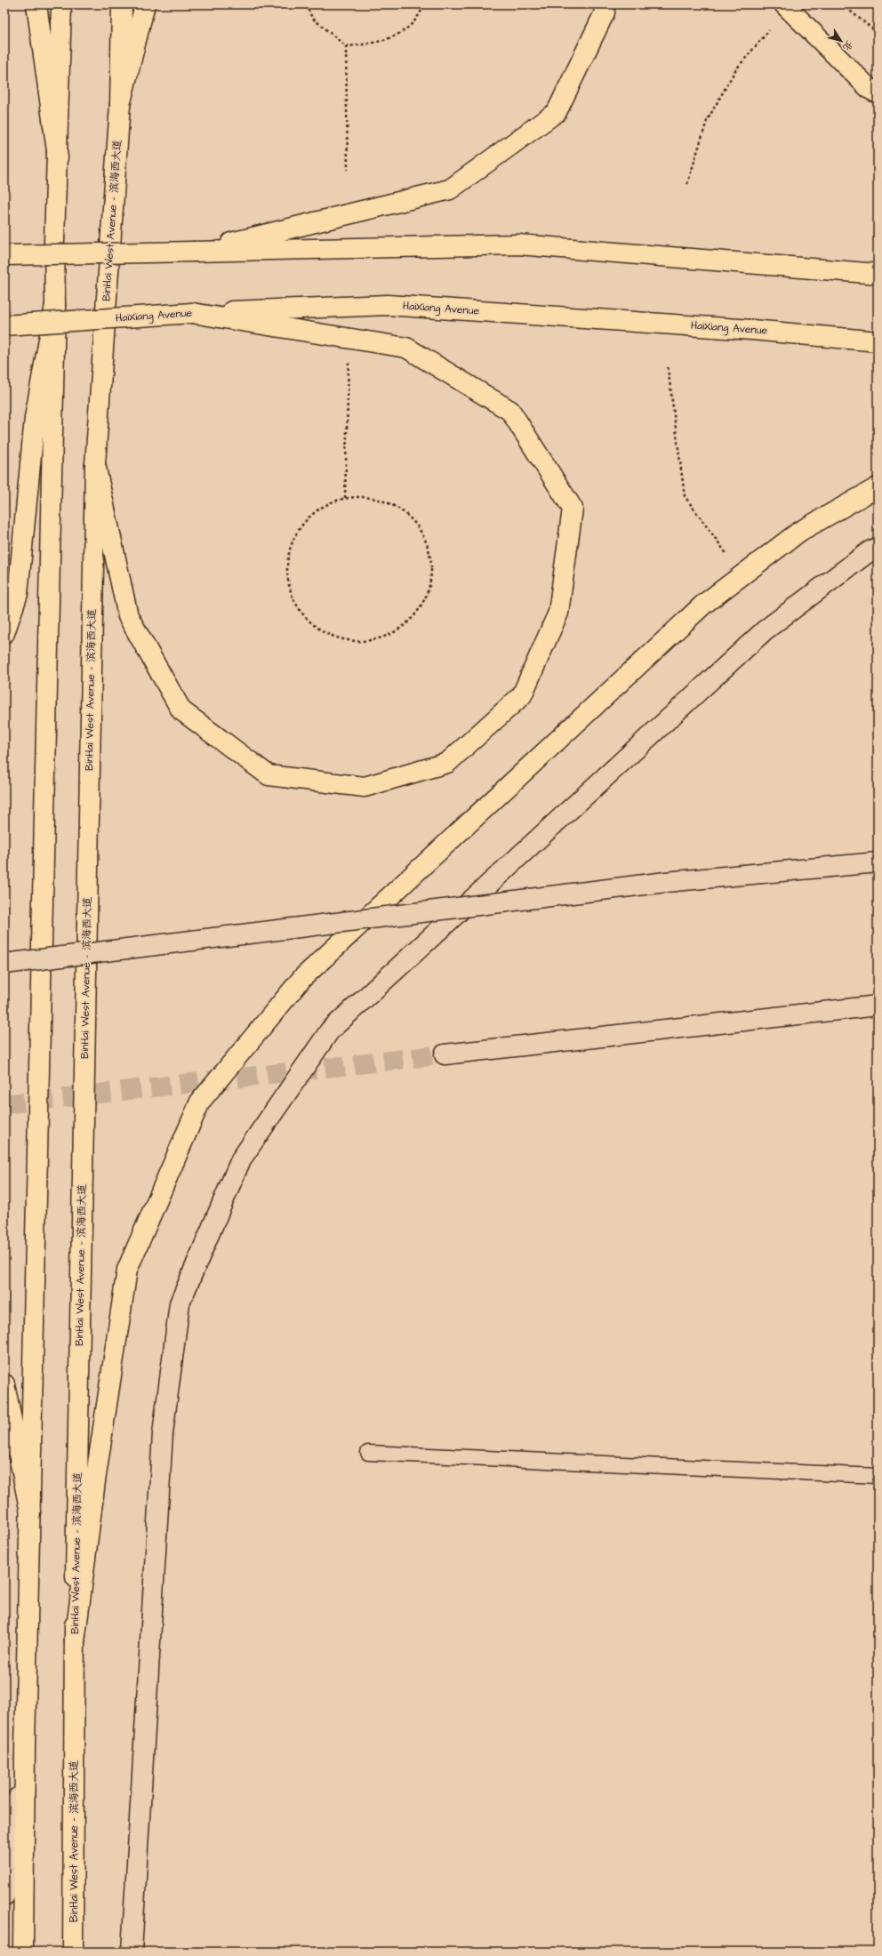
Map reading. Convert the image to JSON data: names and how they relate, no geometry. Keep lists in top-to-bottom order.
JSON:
{
  "streets": {
    "main road": ["BinHai West Avenue - 滨海西大道", "HaiXiang Avenue"]
  },
  "north": "bottom right"
}
